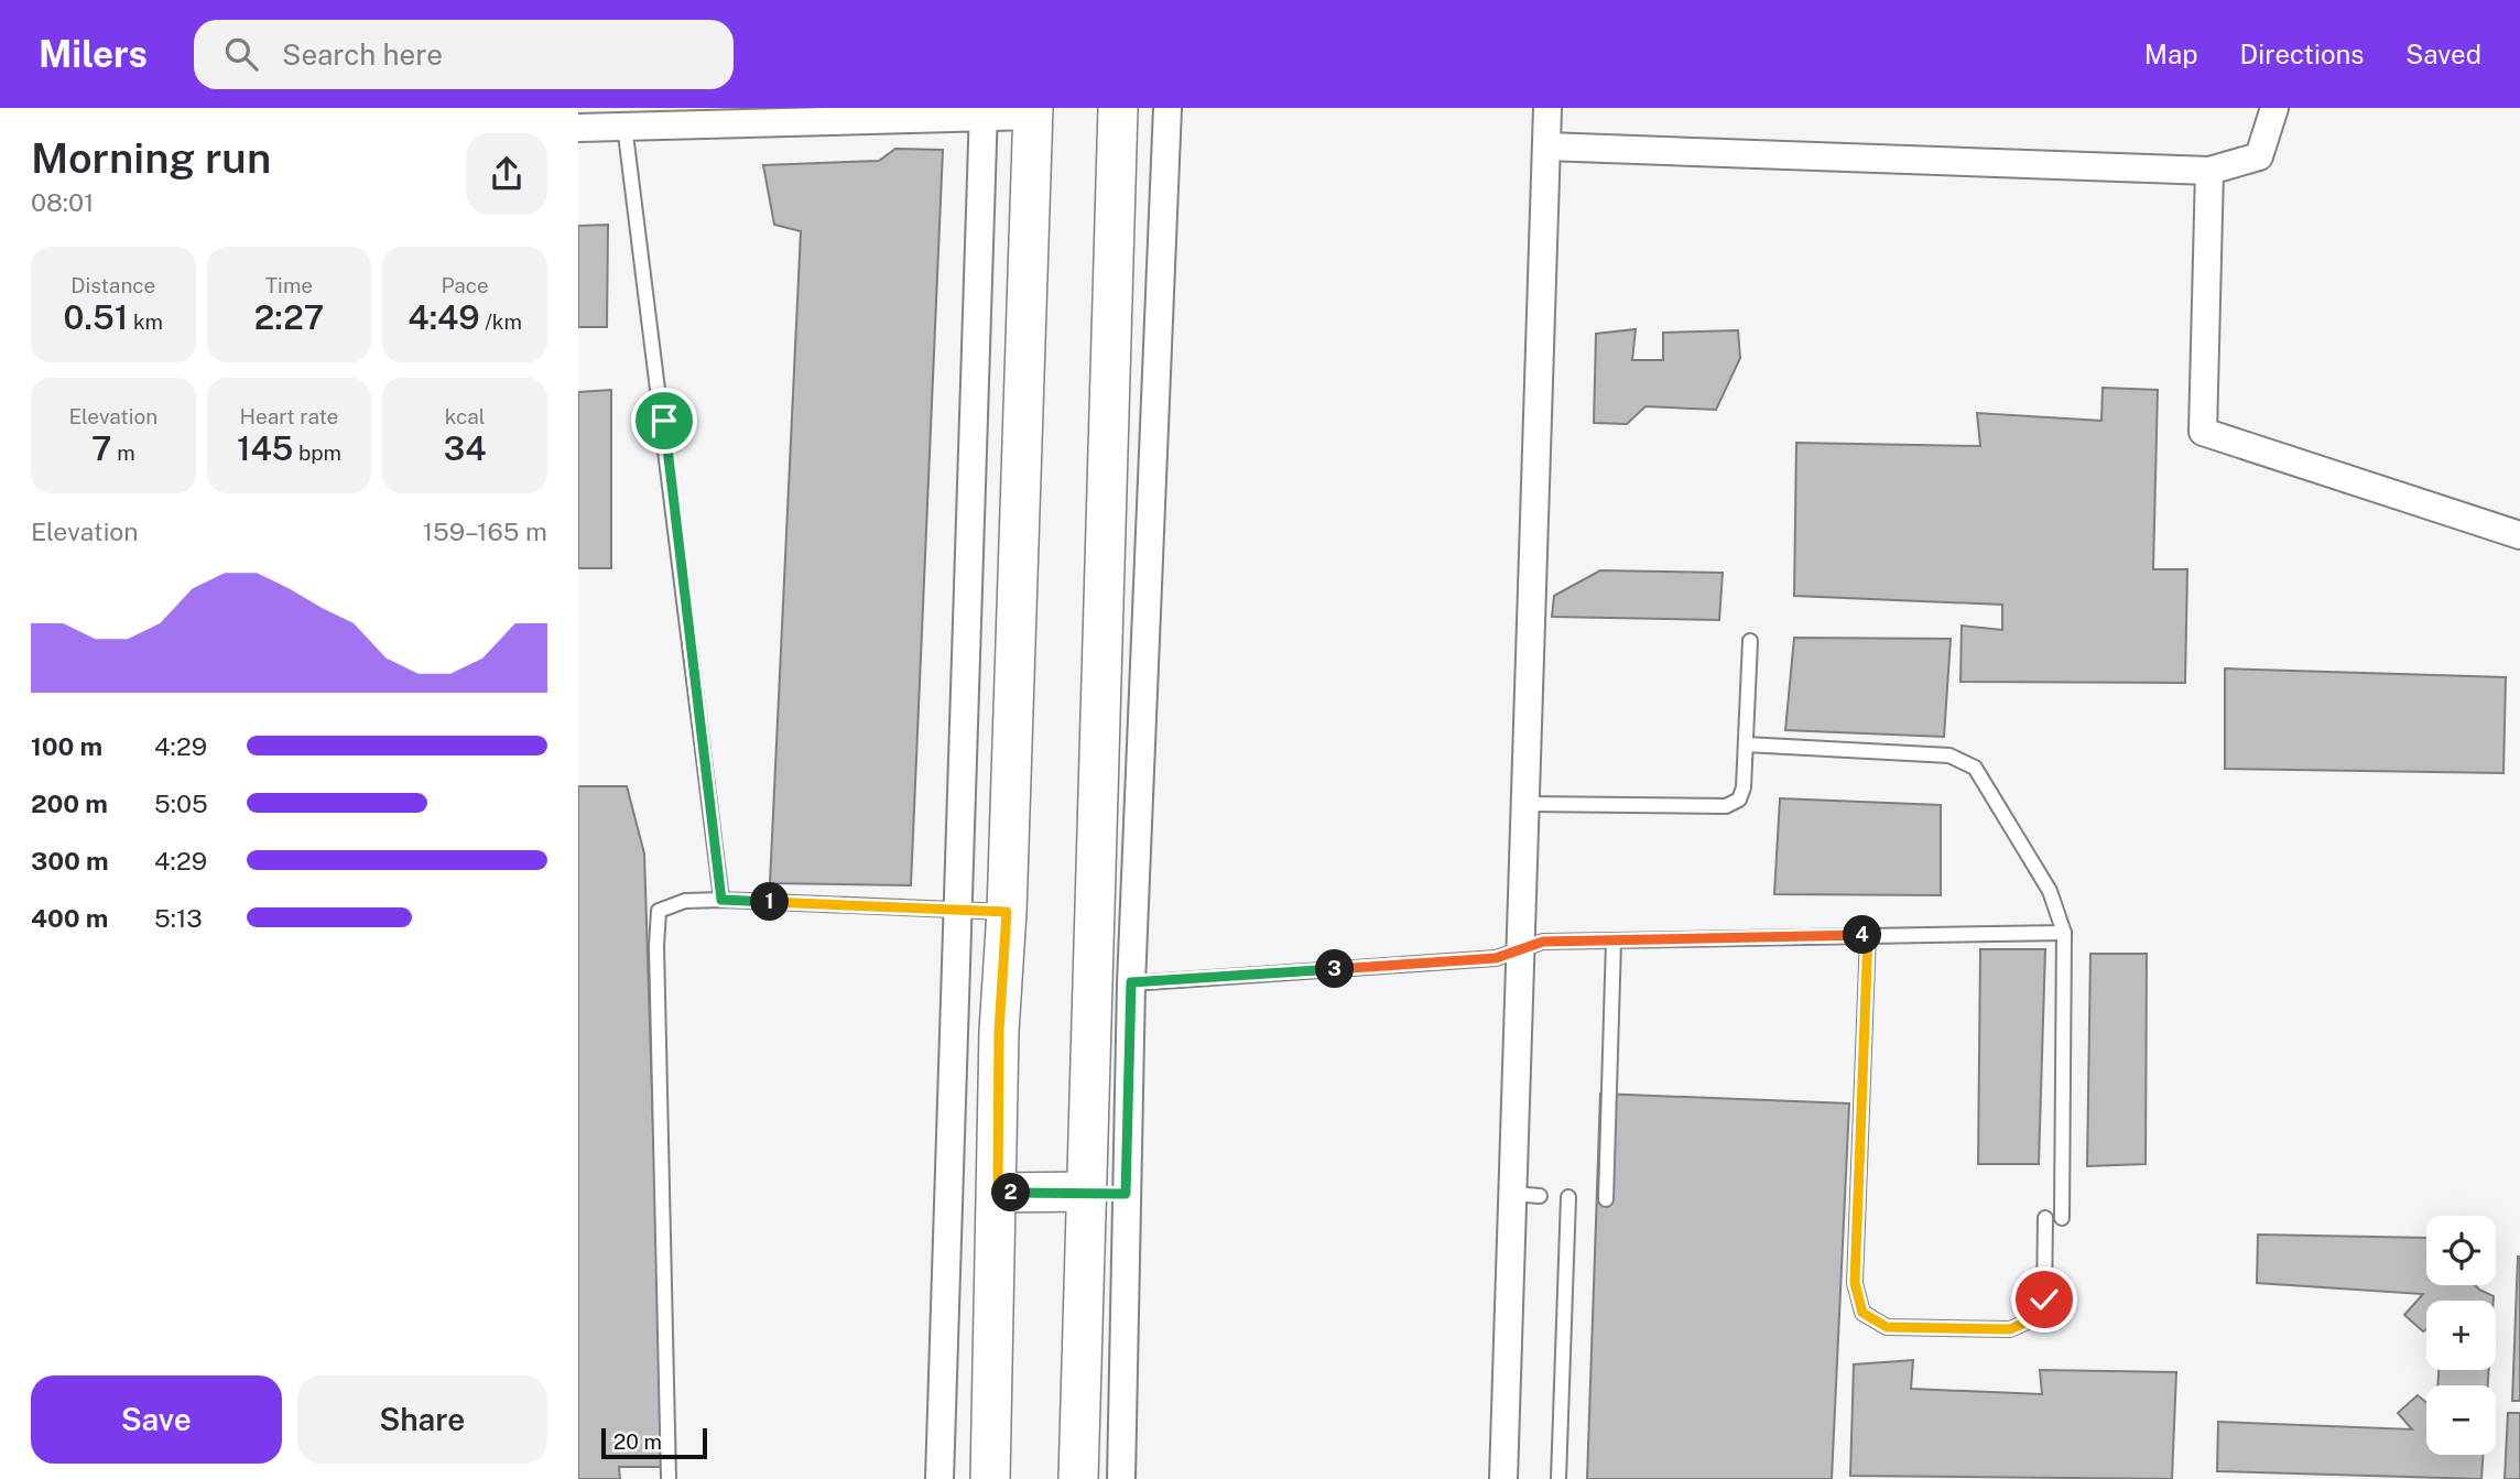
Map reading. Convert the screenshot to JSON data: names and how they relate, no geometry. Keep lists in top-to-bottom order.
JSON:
{
  "scale_bar": "20 m",
  "page": {
    "header": "Milers",
    "search": "Search here",
    "nav": ["Map", "Directions", "Saved"],
    "heading": ["Morning run", "08:01"],
    "stats": [
      ["Distance", "0.51 km"],
      ["Time", "2:27"],
      ["Pace", "4:49 /km"],
      ["Elevation", "7 m"],
      ["Heart rate", "145 bpm"],
      ["kcal", "34"]
    ],
    "chart": ["Elevation", "159–165 m"],
    "list": [
      {
        "name": "100 m",
        "note": "4:29"
      },
      {
        "name": "200 m",
        "note": "5:05"
      },
      {
        "name": "300 m",
        "note": "4:29"
      },
      {
        "name": "400 m",
        "note": "5:13"
      }
    ],
    "pins": [
      "1",
      "4",
      "3",
      "2"
    ],
    "map_buttons": ["+", "−"],
    "buttons": ["Save", "Share"],
    "scale": "20 m"
  }
}
